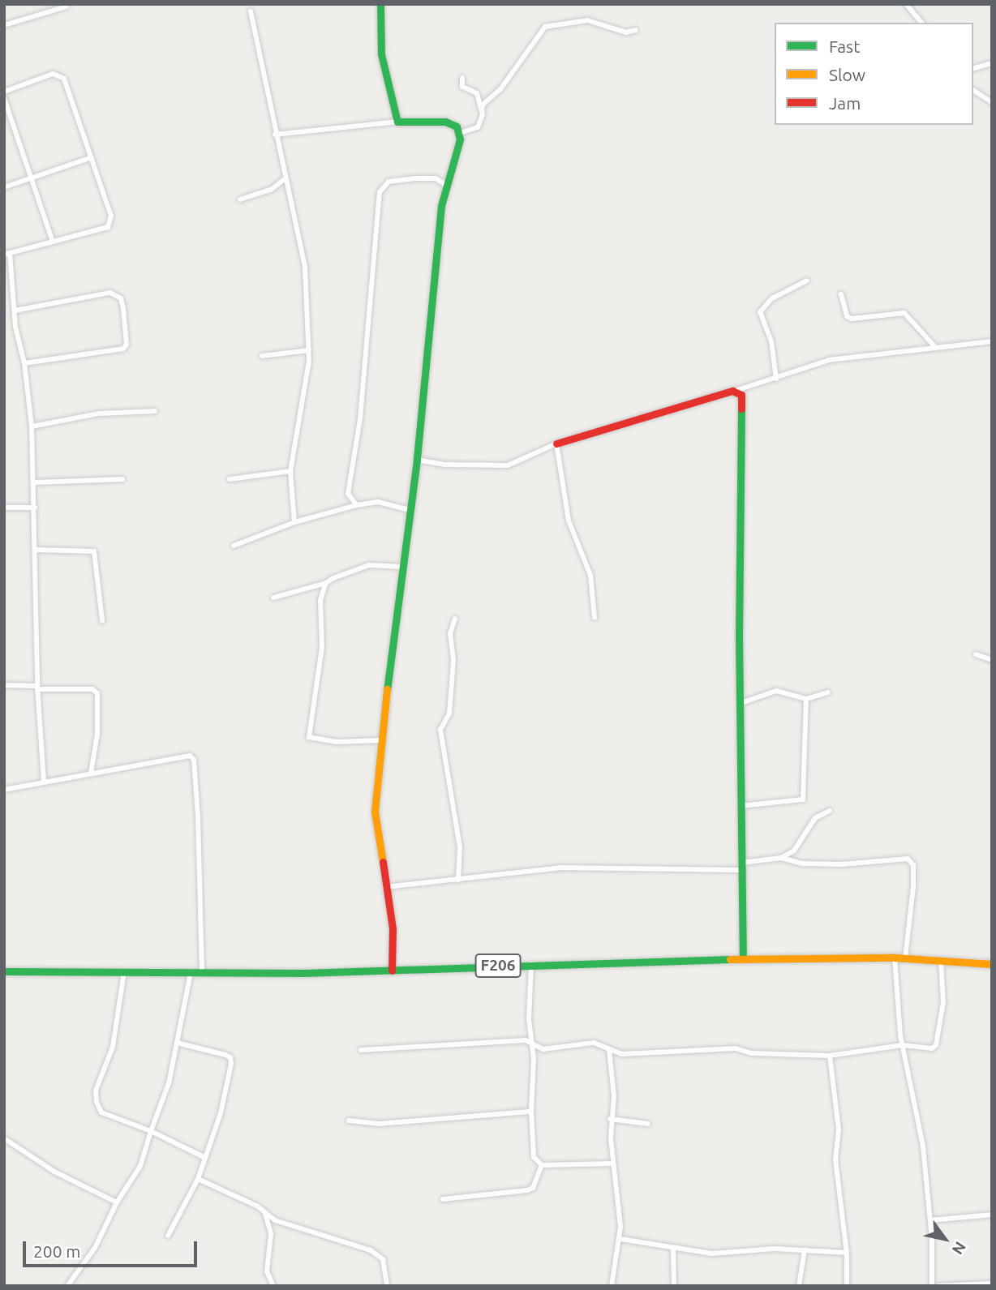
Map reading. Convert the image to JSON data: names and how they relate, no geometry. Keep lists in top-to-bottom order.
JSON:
{
  "streets": {
    "street": ["F206"]
  },
  "legend": ["Fast", "Slow", "Jam"],
  "scale_bar": "200 m",
  "north": "bottom right"
}
